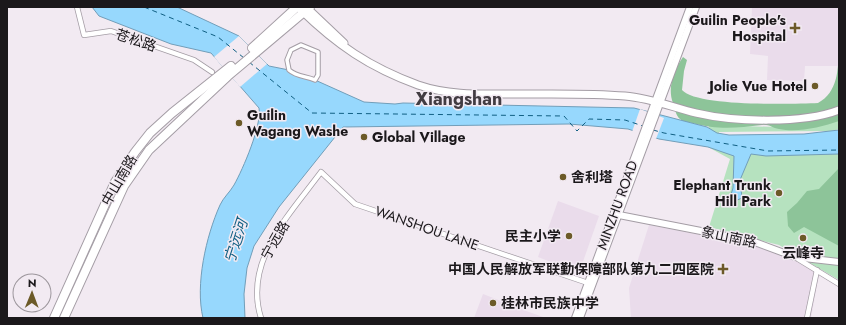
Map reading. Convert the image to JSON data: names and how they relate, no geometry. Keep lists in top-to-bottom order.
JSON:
{
  "streets": {
    "highway": ["中山南路"],
    "street": [
      "苍松路",
      "MINZHU ROAD",
      "WANSHOU LANE",
      "象山南路",
      "宁远路"
    ]
  },
  "crossings": [
    ["MINZHU ROAD", "WANSHOU LANE"],
    ["MINZHU ROAD", "象山南路"],
    ["WANSHOU LANE", "宁远路"]
  ],
  "districts": ["Xiangshan"],
  "water": ["宁远河"],
  "places": {
    "health": ["Guilin People's Hospital", "中国人民解放军联勤保障部队第九二四医院"],
    "other": [
      "Jolie Vue Hotel",
      "Guilin Wagang Washe",
      "Global Village",
      "舍利塔",
      "Elephant Trunk Hill Park",
      "民主小学",
      "云峰寺",
      "桂林市民族中学"
    ]
  },
  "north": "top"
}
